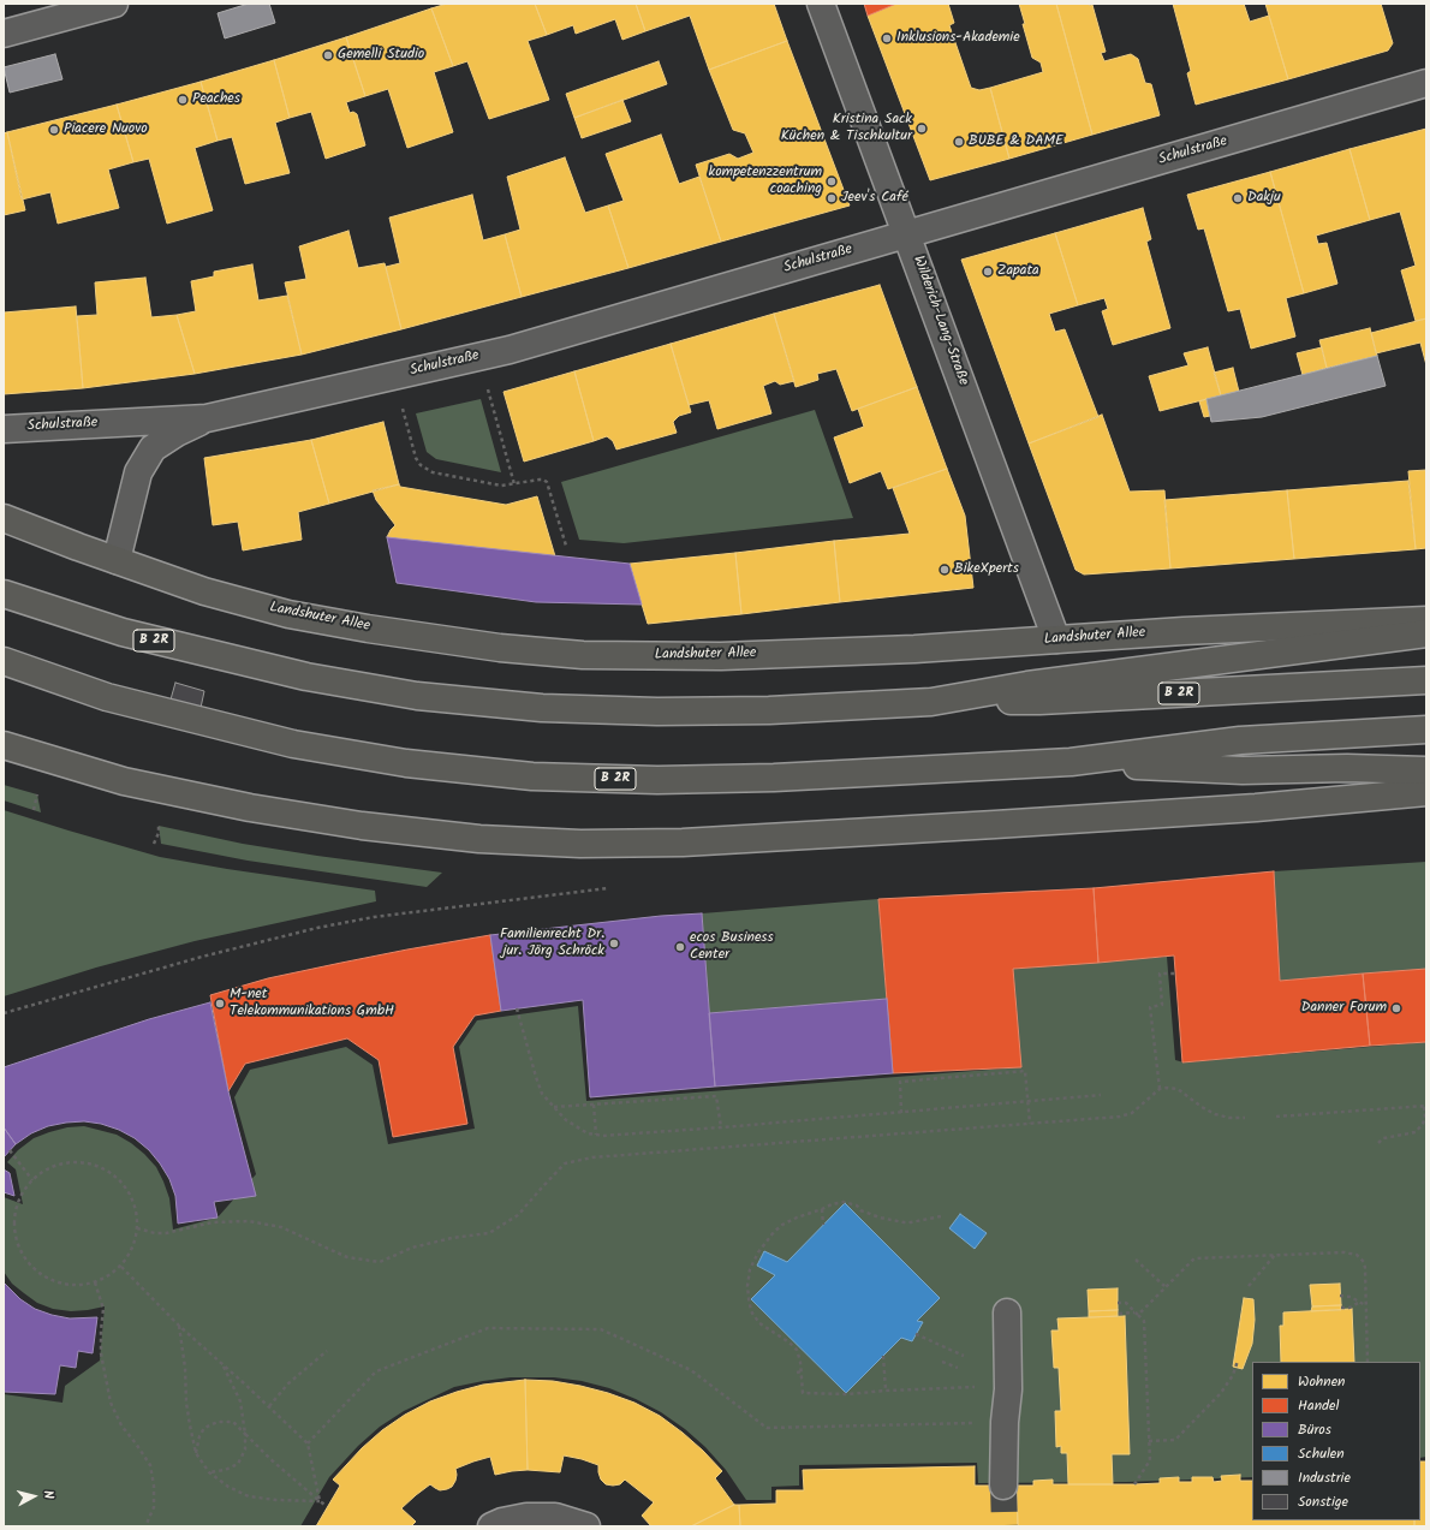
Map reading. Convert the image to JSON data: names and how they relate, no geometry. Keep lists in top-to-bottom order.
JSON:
{
  "streets": {
    "main road": ["Landshuter Allee", "B 2R"],
    "street": ["Schulstraße", "Wilderich-Lang-Straße"]
  },
  "crossings": [
    ["Schulstraße", "Wilderich-Lang-Straße"],
    ["Schulstraße", "Landshuter Allee"],
    ["Wilderich-Lang-Straße", "Landshuter Allee"]
  ],
  "places": [
    "Inklusions-Akademie",
    "Gemelli Studio",
    "Peaches",
    "Kristina Sack Küchen & Tischkultur",
    "Piacere Nuovo",
    "BUBE & DAME",
    "kompetenzzentrum coaching",
    "Jeev's Café",
    "Dakju",
    "Zapata",
    "BikeXperts",
    "Familienrecht Dr. jur. Jörg Schröck",
    "ecos Business Center",
    "M-net Telekommunikations GmbH",
    "Danner Forum"
  ],
  "legend": [
    "Wohnen",
    "Handel",
    "Büros",
    "Schulen",
    "Industrie",
    "Sonstige"
  ],
  "north": "right"
}
